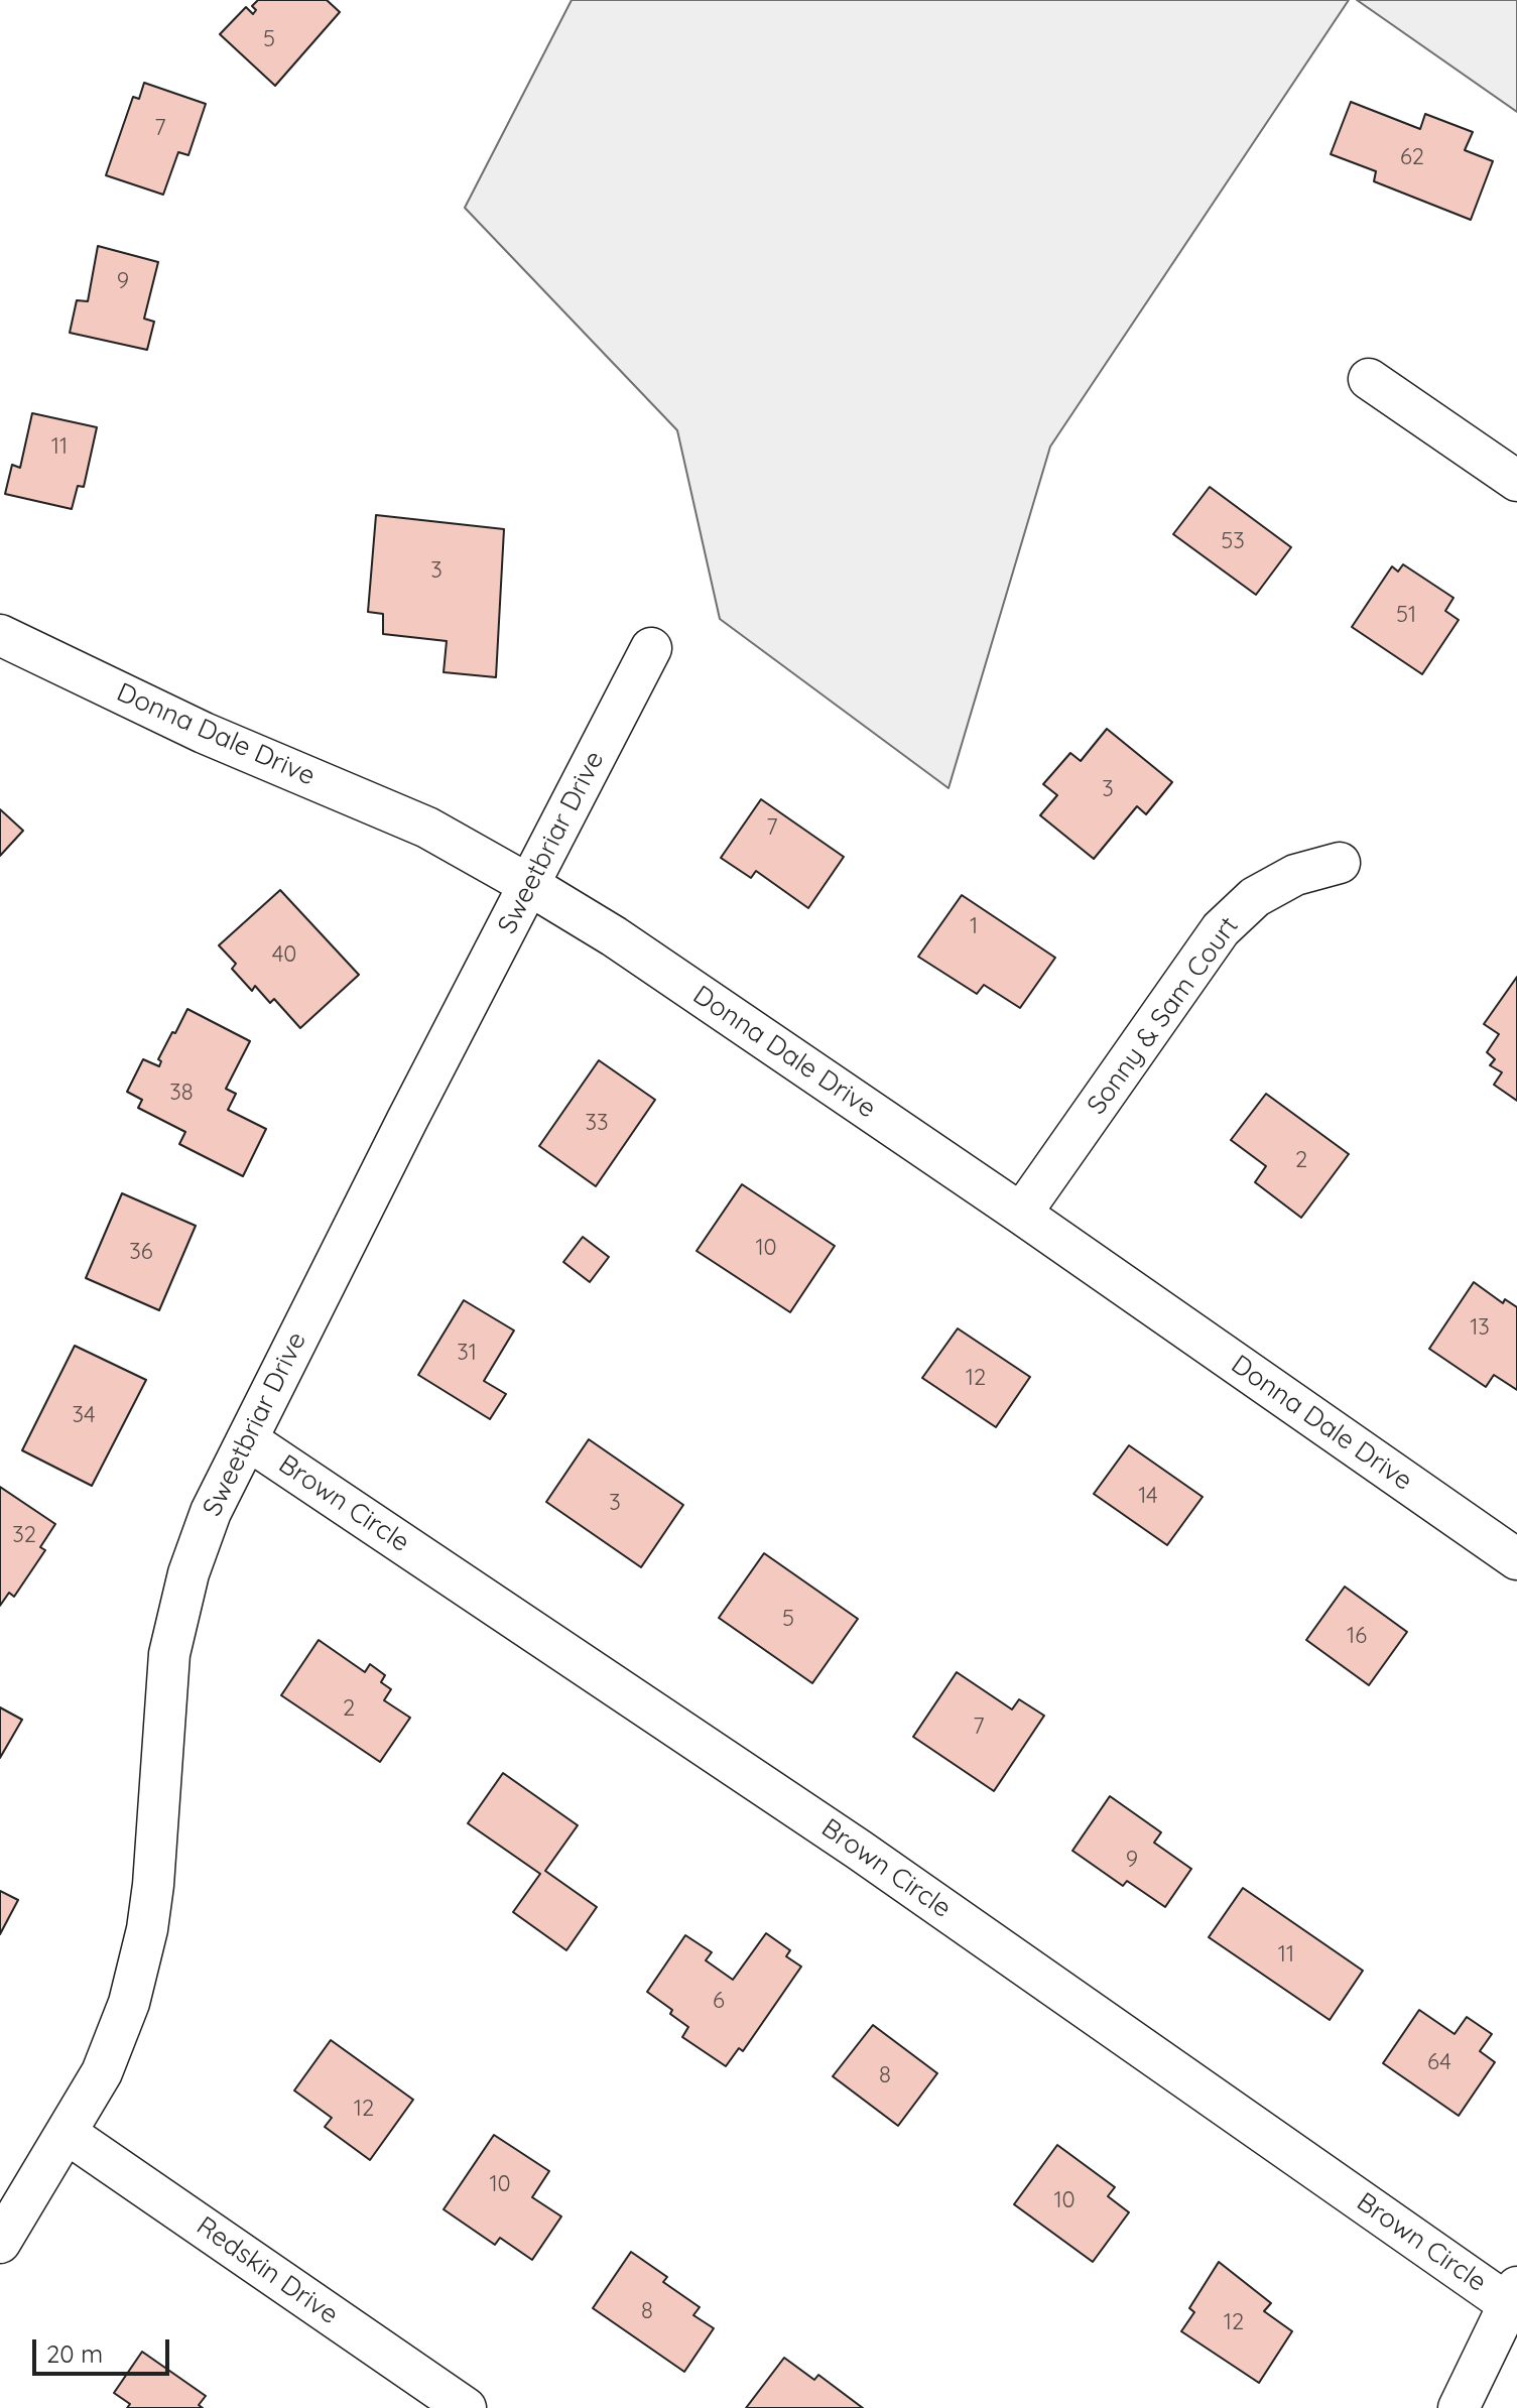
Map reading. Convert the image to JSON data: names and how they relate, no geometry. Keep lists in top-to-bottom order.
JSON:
{
  "streets": {
    "street": [
      "Donna Dale Drive",
      "Sweetbriar Drive",
      "Sonny & Sam Court",
      "Brown Circle",
      "Redskin Drive"
    ]
  },
  "crossings": [
    ["Donna Dale Drive", "Sweetbriar Drive"],
    ["Donna Dale Drive", "Sonny & Sam Court"],
    ["Sweetbriar Drive", "Brown Circle"],
    ["Sweetbriar Drive", "Redskin Drive"]
  ],
  "house_numbers": [
    "5",
    "7",
    "62",
    "9",
    "11",
    "53",
    "3",
    "51",
    "3",
    "7",
    "1",
    "40",
    "38",
    "33",
    "2",
    "10",
    "36",
    "13",
    "31",
    "12",
    "34",
    "14",
    "3",
    "32",
    "5",
    "16",
    "2",
    "7",
    "9",
    "11",
    "6",
    "64",
    "8",
    "12",
    "10",
    "10",
    "8",
    "12"
  ],
  "scale_bar": "20 m"
}
